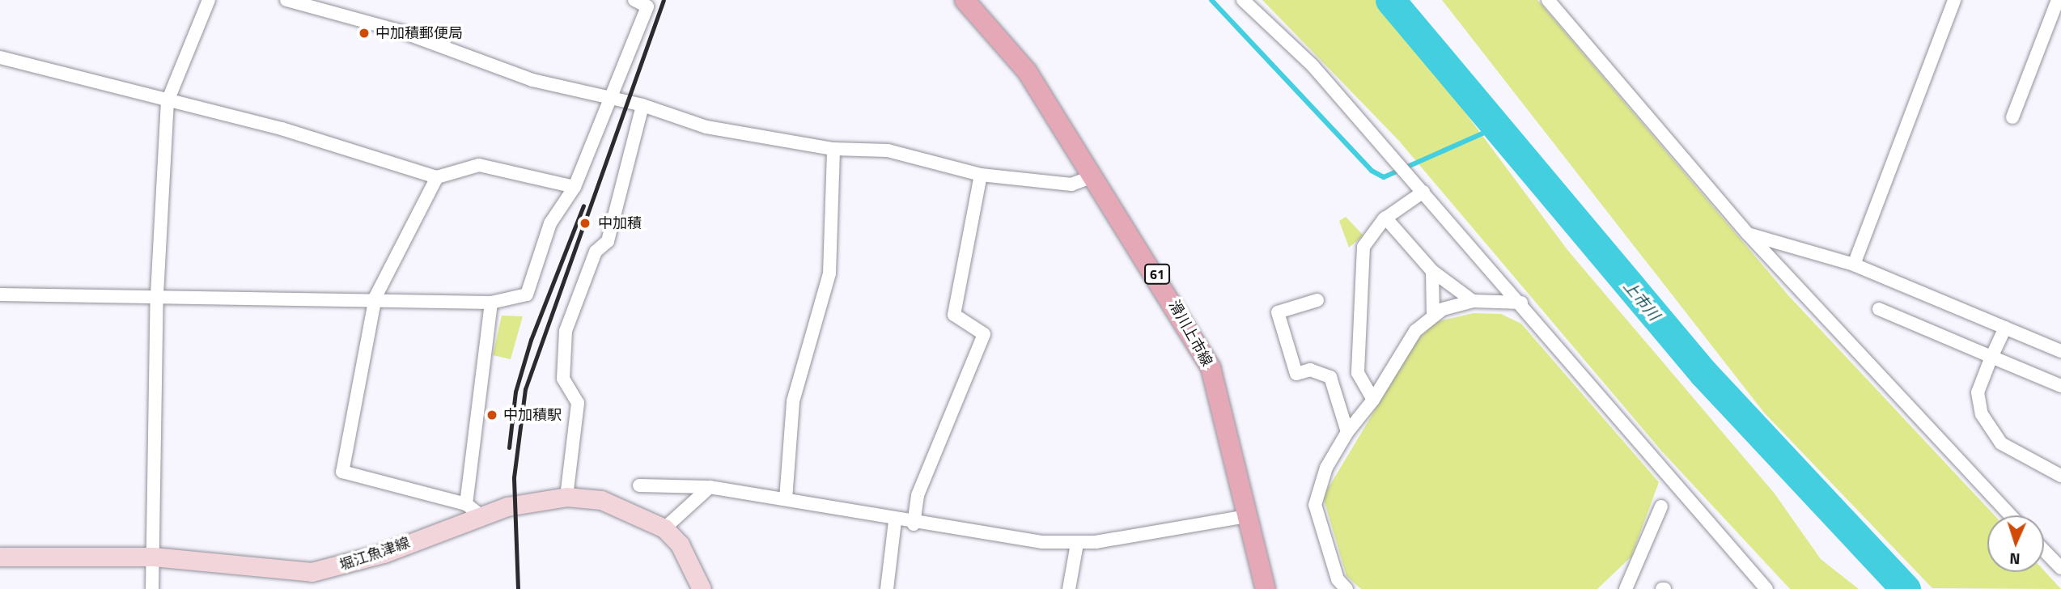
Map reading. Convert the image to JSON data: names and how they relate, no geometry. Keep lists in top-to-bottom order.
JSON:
{
  "streets": {
    "main road": ["61", "滑川上市線", "堀江魚津線"]
  },
  "water": ["上市川"],
  "places": ["中加積郵便局", "中加積", "中加積駅"],
  "north": "bottom"
}
